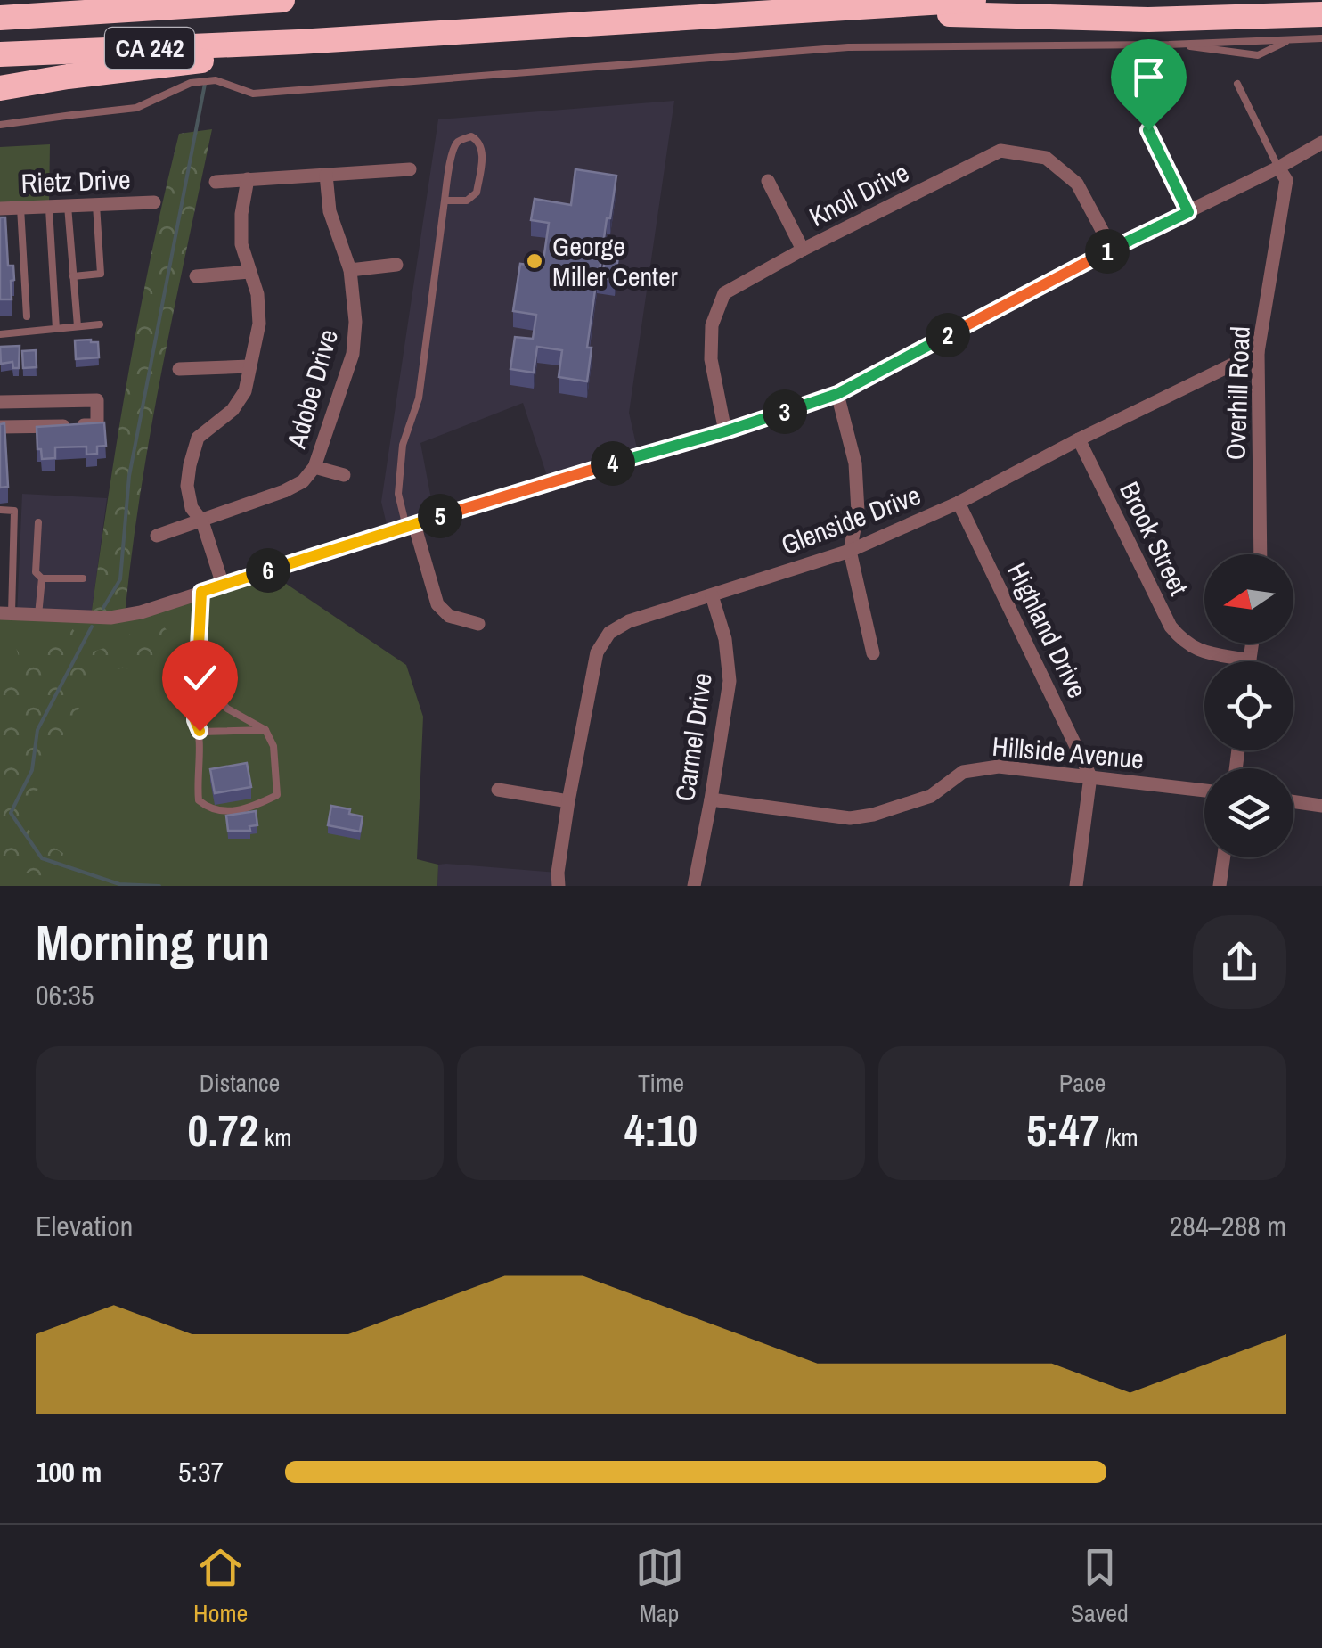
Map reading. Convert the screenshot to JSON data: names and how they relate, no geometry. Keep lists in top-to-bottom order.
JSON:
{
  "streets": {
    "highway": ["CA 242"],
    "street": [
      "Rietz Drive",
      "Knoll Drive",
      "Adobe Drive",
      "Overhill Road",
      "Glenside Drive",
      "Brook Street",
      "Highland Drive",
      "Carmel Drive",
      "Hillside Avenue"
    ]
  },
  "crossings": [
    ["Overhill Road", "Glenside Drive"],
    ["Glenside Drive", "Brook Street"],
    ["Glenside Drive", "Highland Drive"],
    ["Glenside Drive", "Carmel Drive"],
    ["Highland Drive", "Hillside Avenue"],
    ["Carmel Drive", "Hillside Avenue"]
  ],
  "places": ["George Miller Center"],
  "north": "left",
  "page": {
    "pins": [
      "1",
      "2",
      "3",
      "4",
      "5",
      "6"
    ],
    "heading": ["Morning run", "06:35"],
    "stats": [
      ["Distance", "0.72 km"],
      ["Time", "4:10"],
      ["Pace", "5:47 /km"]
    ],
    "chart": ["Elevation", "284–288 m"],
    "list": [
      {
        "name": "100 m",
        "note": "5:37"
      }
    ],
    "tabs": ["Home", "Map", "Saved"]
  }
}
